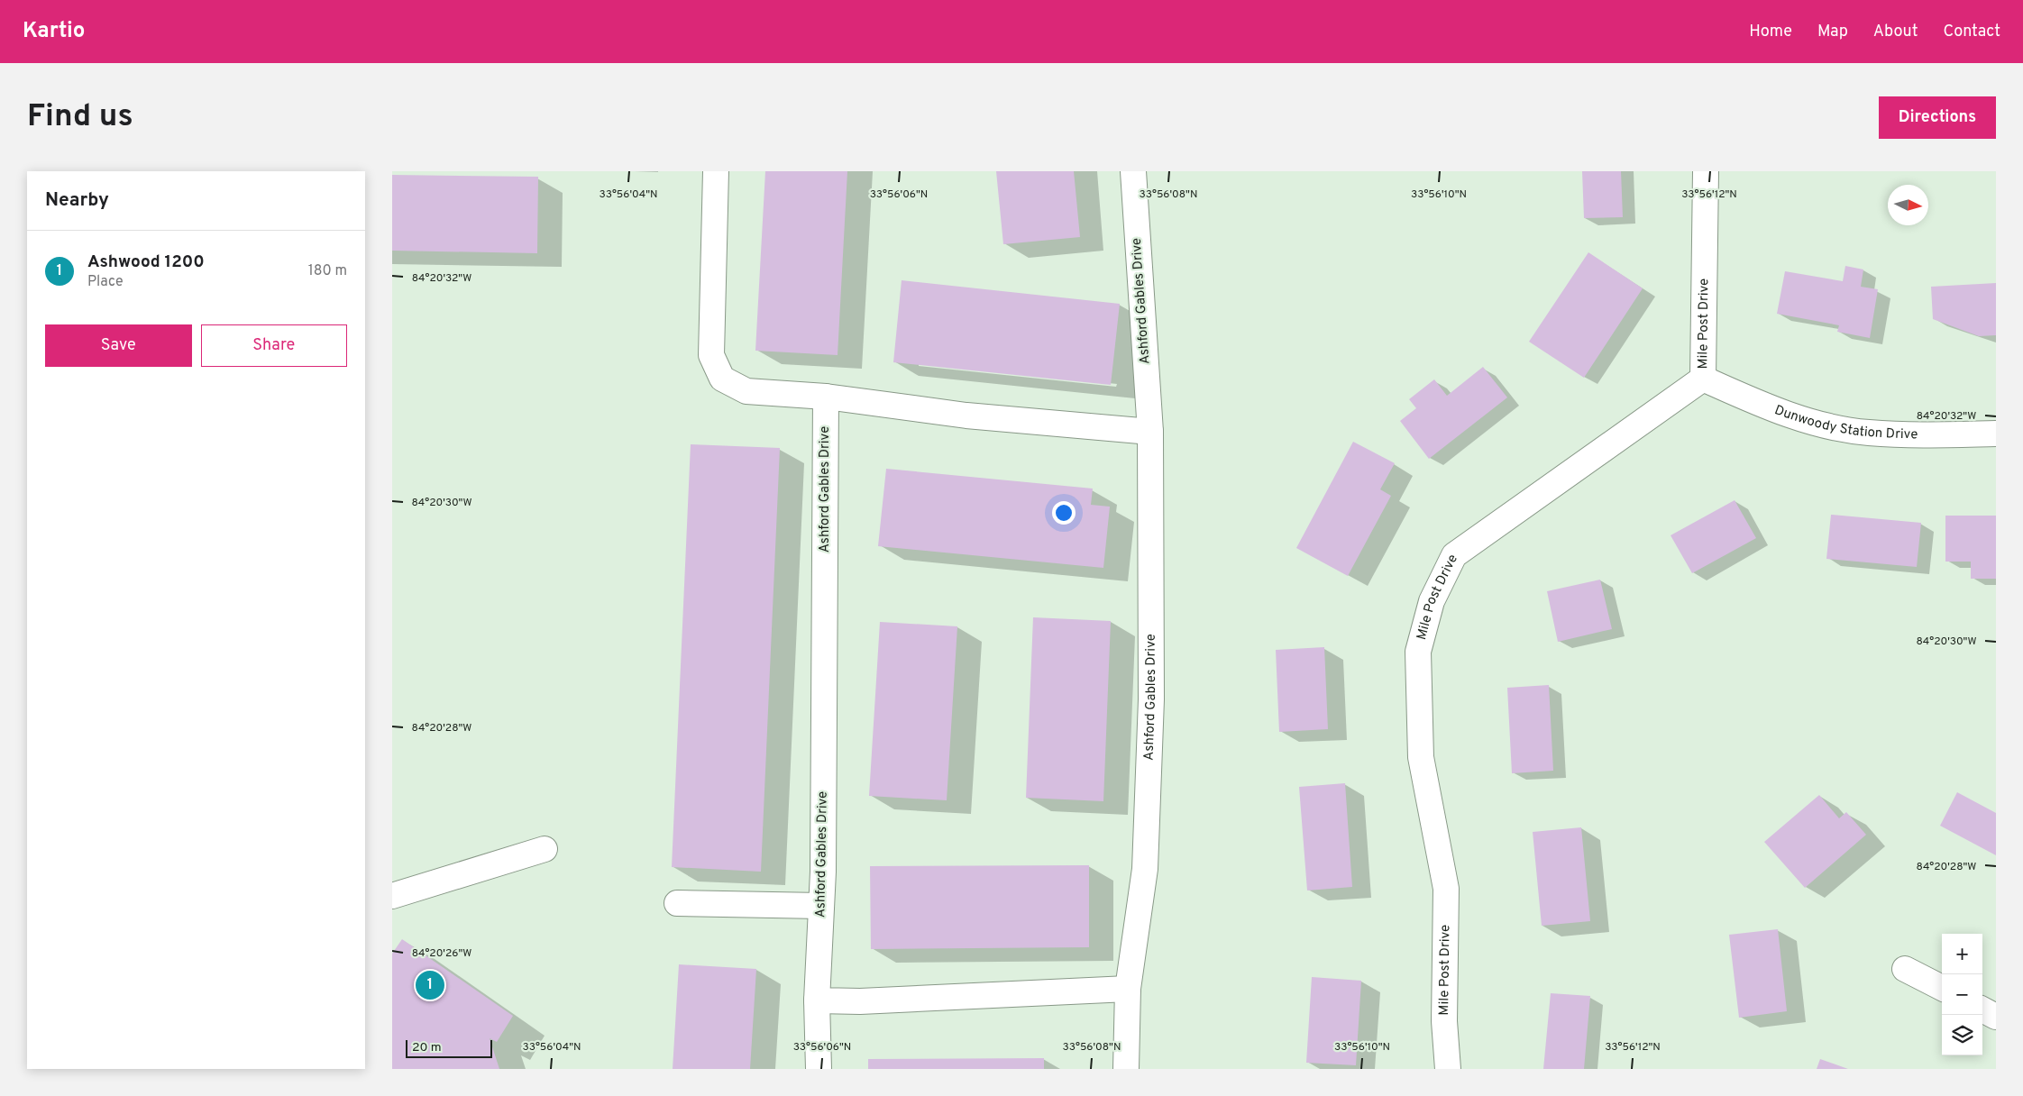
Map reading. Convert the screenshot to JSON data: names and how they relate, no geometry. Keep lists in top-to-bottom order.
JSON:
{
  "streets": {
    "street": ["Ashford Gables Drive", "Mile Post Drive", "Dunwoody Station Drive"]
  },
  "crossings": [
    ["Mile Post Drive", "Dunwoody Station Drive"]
  ],
  "scale_bar": "20 m",
  "north": "right",
  "page": {
    "header": "Kartio",
    "nav": [
      "Home",
      "Map",
      "About",
      "Contact"
    ],
    "buttons": [
      "Directions",
      ["Save", "Share"]
    ],
    "title": "Find us",
    "heading": "Nearby",
    "list": [
      {
        "mark": "1",
        "name": "Ashwood 1200",
        "note": "Place",
        "value": "180 m"
      }
    ],
    "map_buttons": ["+", "−"],
    "pins": "1",
    "scale": "20 m"
  },
  "coordinates": [
    "33°56'04\"N",
    "33°56'06\"N",
    "33°56'08\"N",
    "33°56'10\"N",
    "33°56'12\"N",
    "84°20'32\"W",
    "84°20'30\"W",
    "84°20'28\"W",
    "84°20'26\"W"
  ]
}
